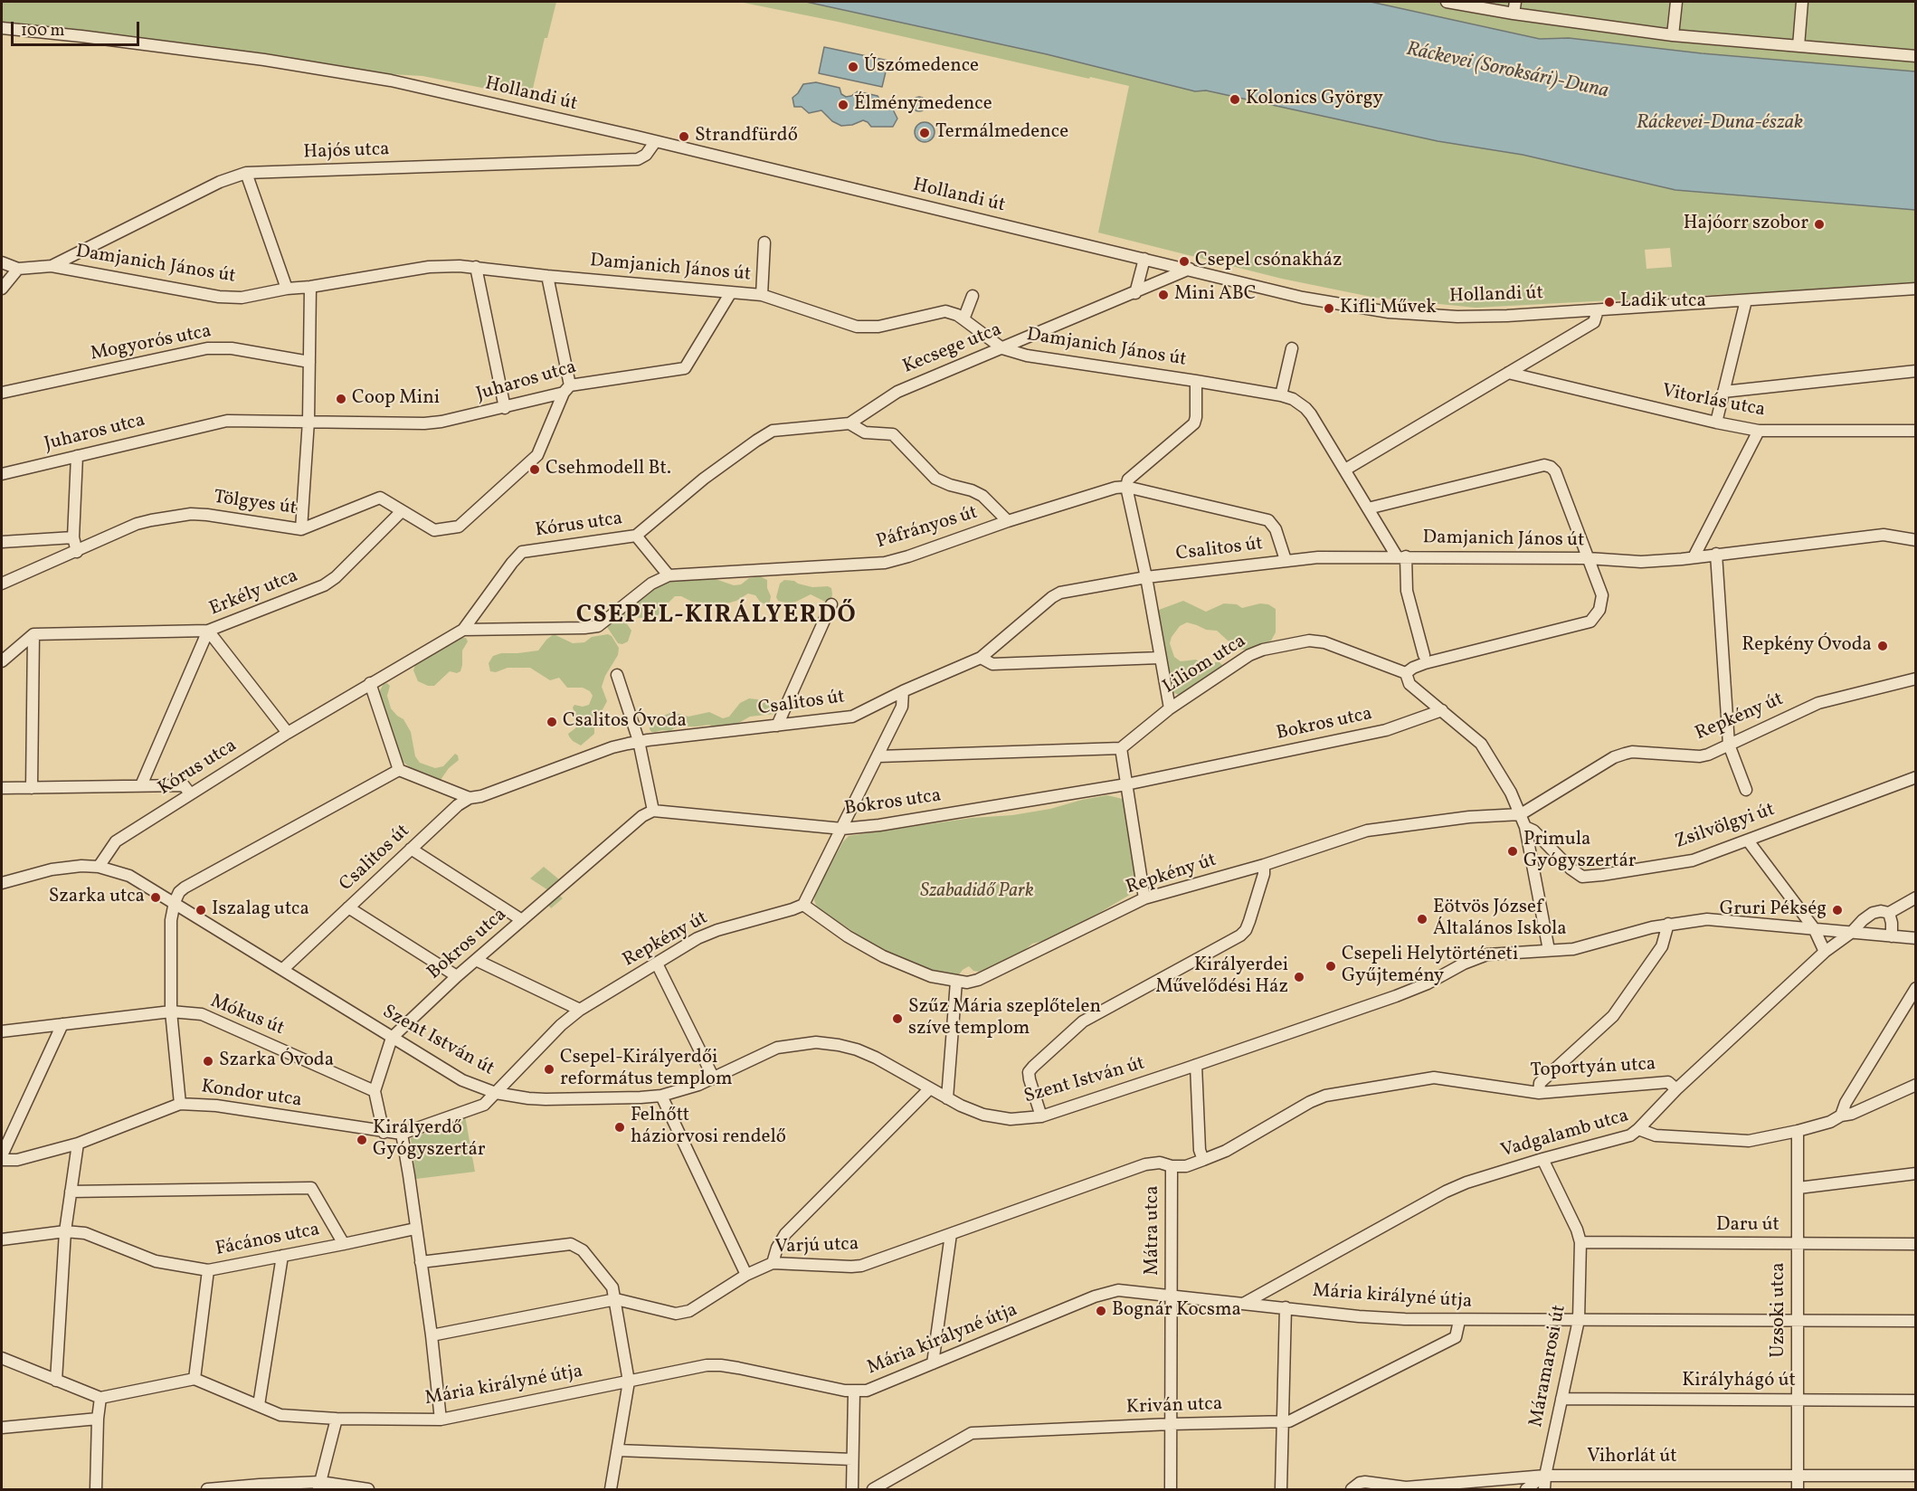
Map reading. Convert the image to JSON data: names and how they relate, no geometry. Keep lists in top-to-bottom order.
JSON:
{
  "streets": {
    "street": [
      "Hollandi út",
      "Hajós utca",
      "Damjanich János út",
      "Mogyorós utca",
      "Kecsege utca",
      "Juharos utca",
      "Vitorlás utca",
      "Tölgyes út",
      "Kórus utca",
      "Páfrányos út",
      "Csalitos út",
      "Erkély utca",
      "Liliom utca",
      "Repkény út",
      "Bokros utca",
      "Zsilvölgyi út",
      "Mókus út",
      "Szent István út",
      "Toportyán utca",
      "Kondor utca",
      "Vadgalamb utca",
      "Daru út",
      "Mátra utca",
      "Fácános utca",
      "Varjú utca",
      "Mária királyné útja",
      "Uzsoki utca",
      "Máramarosi út",
      "Királyhágó út",
      "Kriván utca",
      "Vihorlát út"
    ]
  },
  "crossings": [
    ["Hollandi út", "Hajós utca"],
    ["Hollandi út", "Kecsege utca"],
    ["Hajós utca", "Damjanich János út"],
    ["Damjanich János út", "Kecsege utca"],
    ["Damjanich János út", "Juharos utca"],
    ["Damjanich János út", "Csalitos út"],
    ["Kecsege utca", "Kórus utca"],
    ["Juharos utca", "Tölgyes út"],
    ["Tölgyes út", "Erkély utca"],
    ["Kórus utca", "Páfrányos út"],
    ["Kórus utca", "Szent István út"],
    ["Páfrányos út", "Csalitos út"],
    ["Csalitos út", "Szent István út"],
    ["Repkény út", "Szent István út"],
    ["Repkény út", "Kondor utca"],
    ["Bokros utca", "Szent István út"],
    ["Szent István út", "Kondor utca"],
    ["Toportyán utca", "Varjú utca"],
    ["Vadgalamb utca", "Mária királyné útja"],
    ["Vadgalamb utca", "Uzsoki utca"],
    ["Vadgalamb utca", "Máramarosi út"],
    ["Daru út", "Uzsoki utca"],
    ["Daru út", "Máramarosi út"],
    ["Mátra utca", "Varjú utca"],
    ["Mátra utca", "Mária királyné útja"],
    ["Mátra utca", "Kriván utca"],
    ["Mária királyné útja", "Uzsoki utca"],
    ["Mária királyné útja", "Máramarosi út"],
    ["Mária királyné útja", "Kriván utca"],
    ["Uzsoki utca", "Királyhágó út"],
    ["Uzsoki utca", "Vihorlát út"],
    ["Máramarosi út", "Királyhágó út"],
    ["Máramarosi út", "Vihorlát út"]
  ],
  "districts": ["CSEPEL-KIRÁLYERDŐ"],
  "water": ["Ráckevei (Soroksári)-Duna", "Ráckevei-Duna-észak"],
  "parks": ["Szabadidő Park"],
  "places": [
    "Úszómedence",
    "Kolonics György",
    "Élménymedence",
    "Termálmedence",
    "Strandfürdő",
    "Hajóorr szobor",
    "Csepel csónakház",
    "Mini ABC",
    "Ladik utca",
    "Kifli Művek",
    "Coop Mini",
    "Csehmodell Bt.",
    "Repkény Óvoda",
    "Csalitos Óvoda",
    "Primula Gyógyszertár",
    "Szarka utca",
    "Iszalag utca",
    "Gruri Pékség",
    "Eötvös József Általános Iskola",
    "Csepeli Helytörténeti Gyűjtemény",
    "Királyerdei Művelődési Ház",
    "Szűz Mária szeplőtelen szíve templom",
    "Szarka Óvoda",
    "Csepel-Királyerdői református templom",
    "Felnőtt háziorvosi rendelő",
    "Királyerdő Gyógyszertár",
    "Bognár Kocsma"
  ],
  "scale_bar": "100 m"
}
